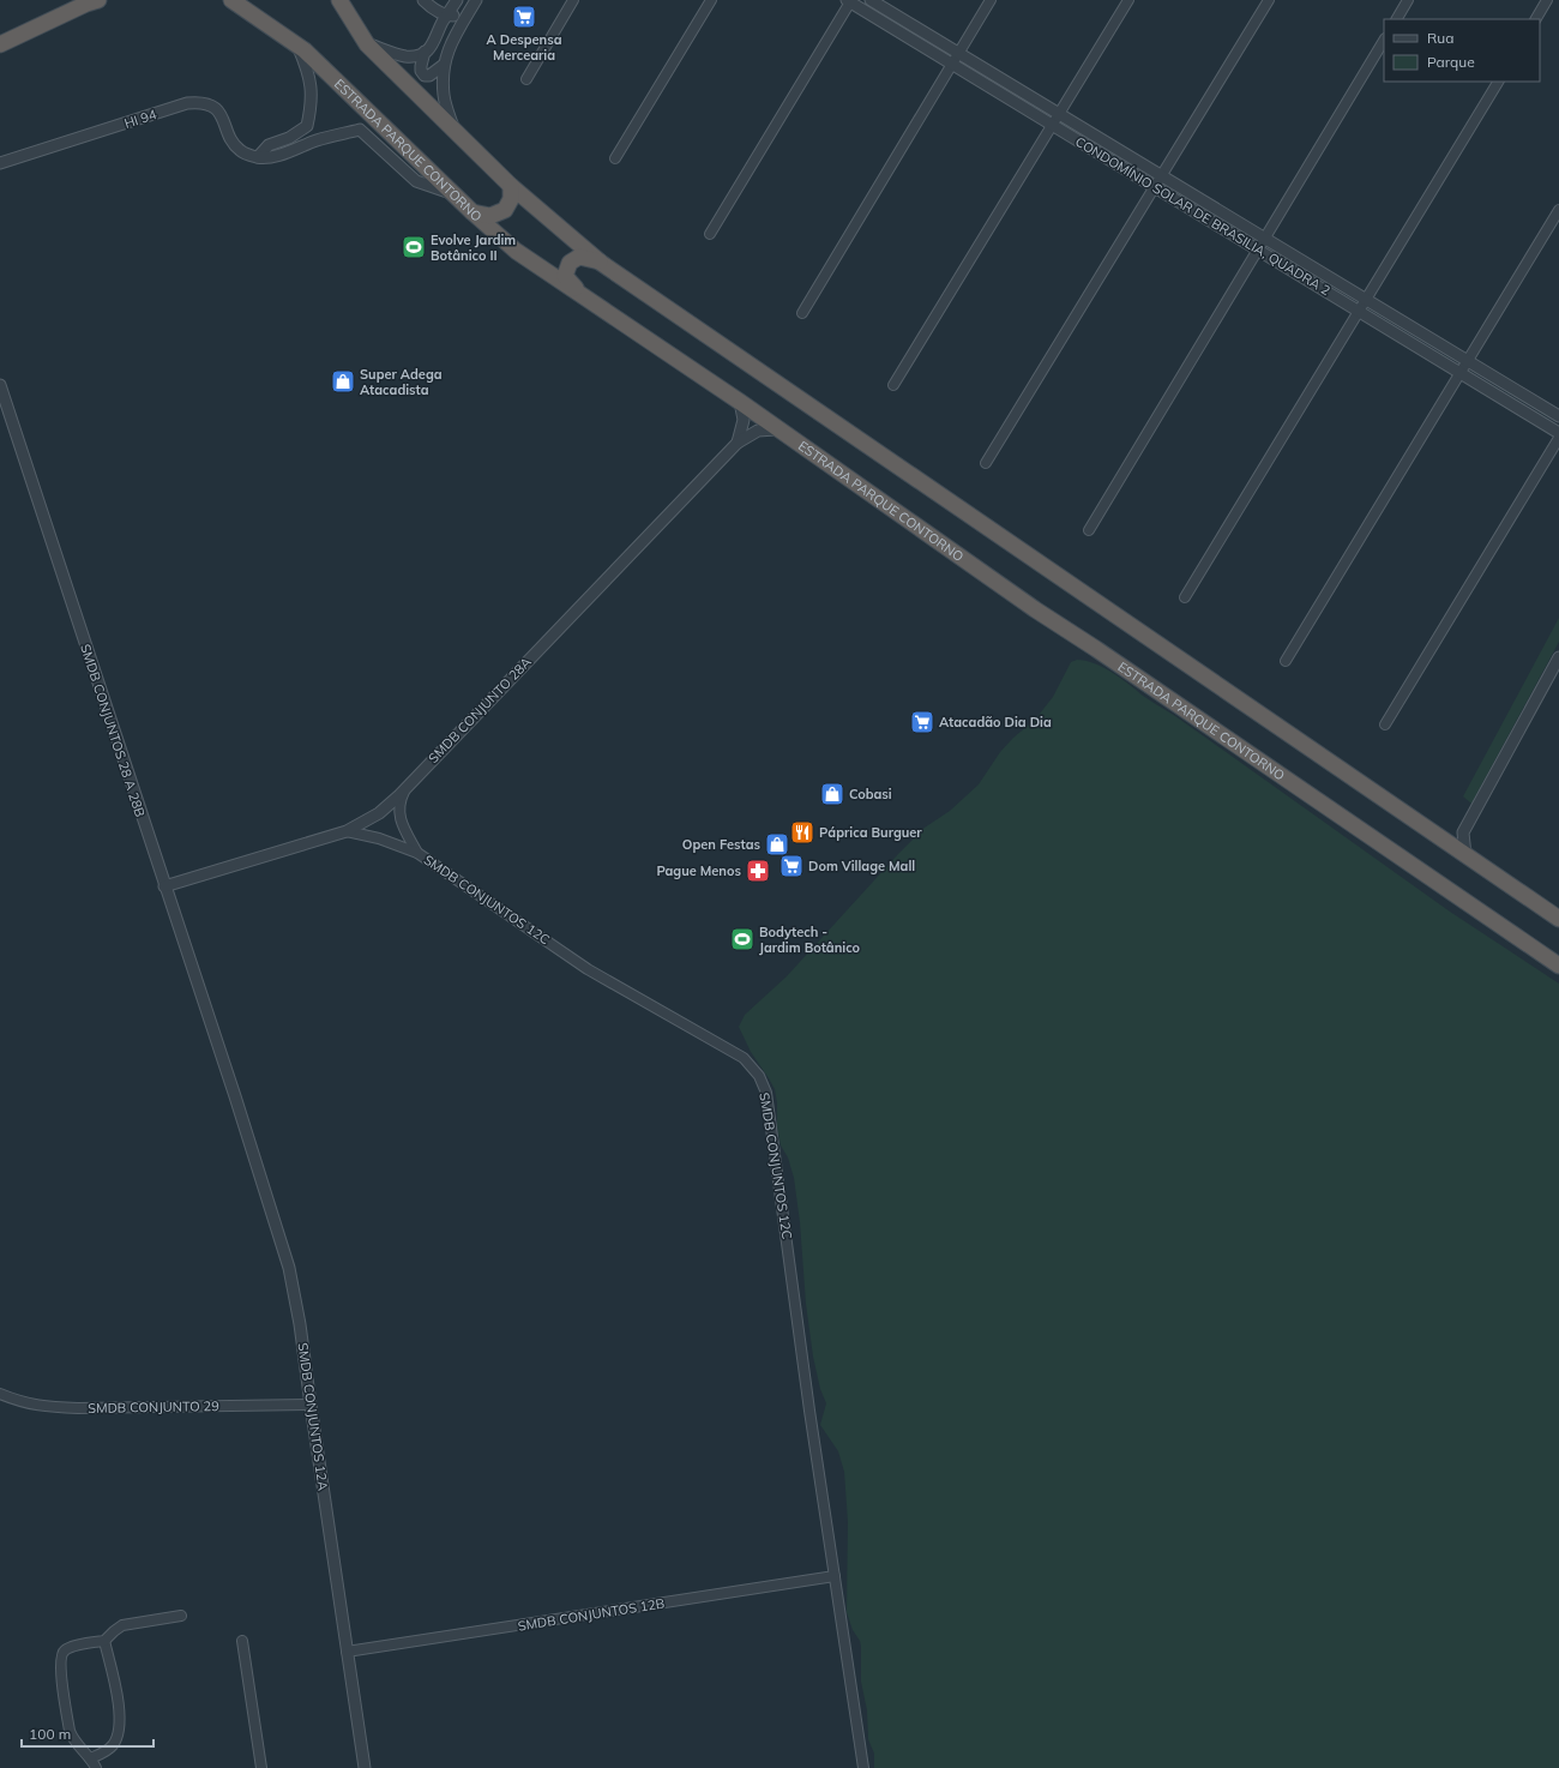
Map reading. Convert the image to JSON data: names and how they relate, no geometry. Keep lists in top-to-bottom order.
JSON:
{
  "streets": {
    "highway": ["ESTRADA PARQUE CONTORNO"],
    "street": [
      "HI 94",
      "CONDOMÍNIO SOLAR DE BRASILIA, QUADRA 2",
      "SMDB CONJUNTO 28A",
      "SMDB CONJUNTOS 28 A 28B",
      "SMDB CONJUNTOS 12C",
      "SMDB CONJUNTO 29",
      "SMDB CONJUNTOS 12A",
      "SMDB CONJUNTOS 12B"
    ]
  },
  "crossings": [
    ["SMDB CONJUNTO 28A", "SMDB CONJUNTOS 28 A 28B"],
    ["SMDB CONJUNTO 28A", "SMDB CONJUNTOS 12C"],
    ["SMDB CONJUNTOS 28 A 28B", "SMDB CONJUNTOS 12A"],
    ["SMDB CONJUNTOS 12C", "SMDB CONJUNTOS 12B"],
    ["SMDB CONJUNTO 29", "SMDB CONJUNTOS 12A"],
    ["SMDB CONJUNTOS 12A", "SMDB CONJUNTOS 12B"]
  ],
  "places": {
    "supermarket": ["A Despensa Mercearia", "Atacadão Dia Dia", "Dom Village Mall"],
    "sports": ["Evolve Jardim Botânico II", "Bodytech - Jardim Botânico"],
    "shop": ["Super Adega Atacadista", "Cobasi", "Open Festas"],
    "restaurant": ["Páprica Burguer"],
    "pharmacy": ["Pague Menos"]
  },
  "legend": ["Rua", "Parque"],
  "scale_bar": "100 m"
}
